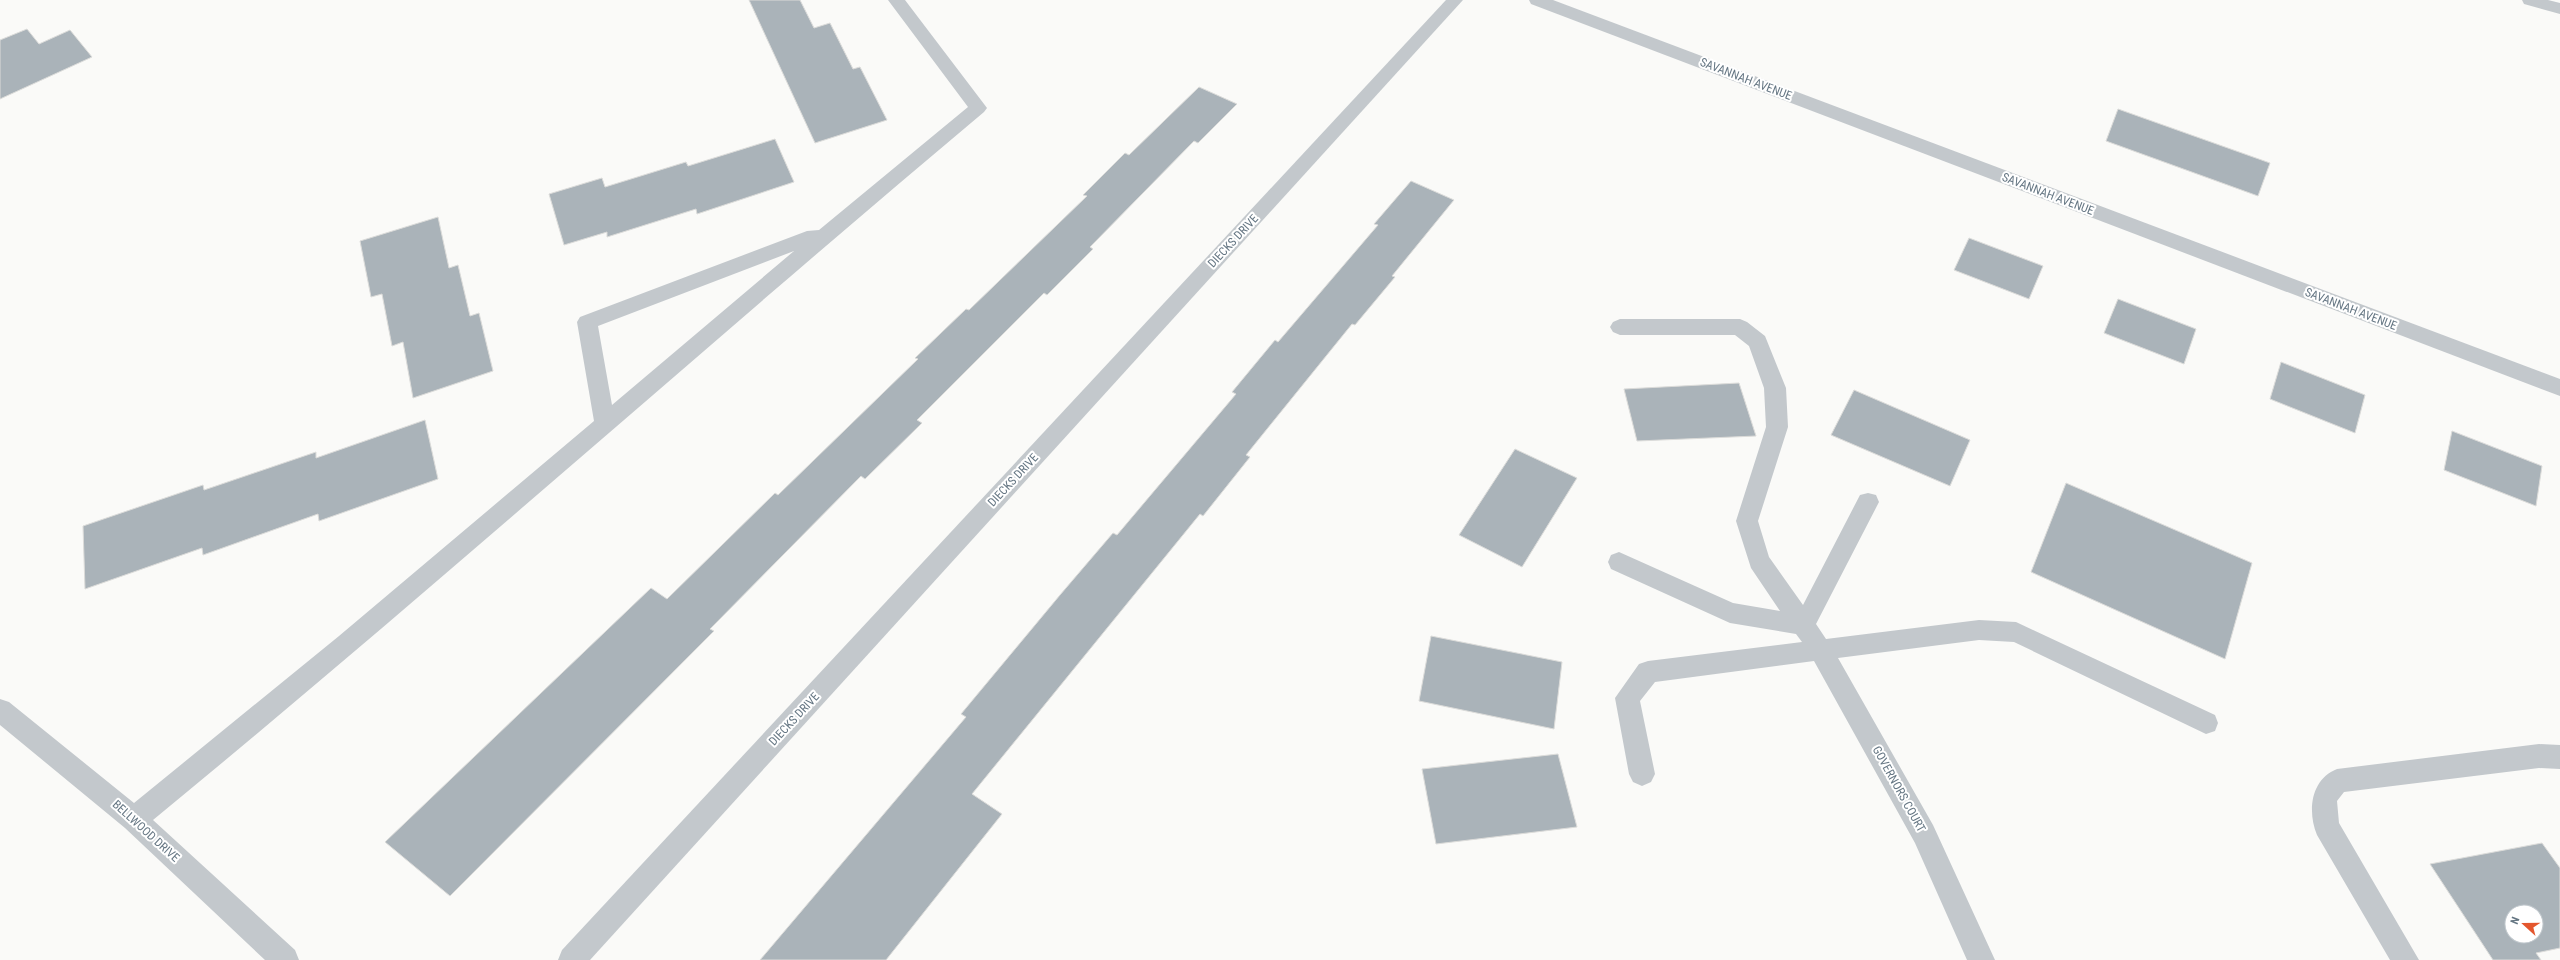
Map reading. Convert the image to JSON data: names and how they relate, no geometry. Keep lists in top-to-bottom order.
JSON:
{
  "streets": {
    "street": [
      "SAVANNAH AVENUE",
      "DIECKS DRIVE",
      "GOVERNORS COURT",
      "BELLWOOD DRIVE"
    ]
  },
  "north": "left"
}
